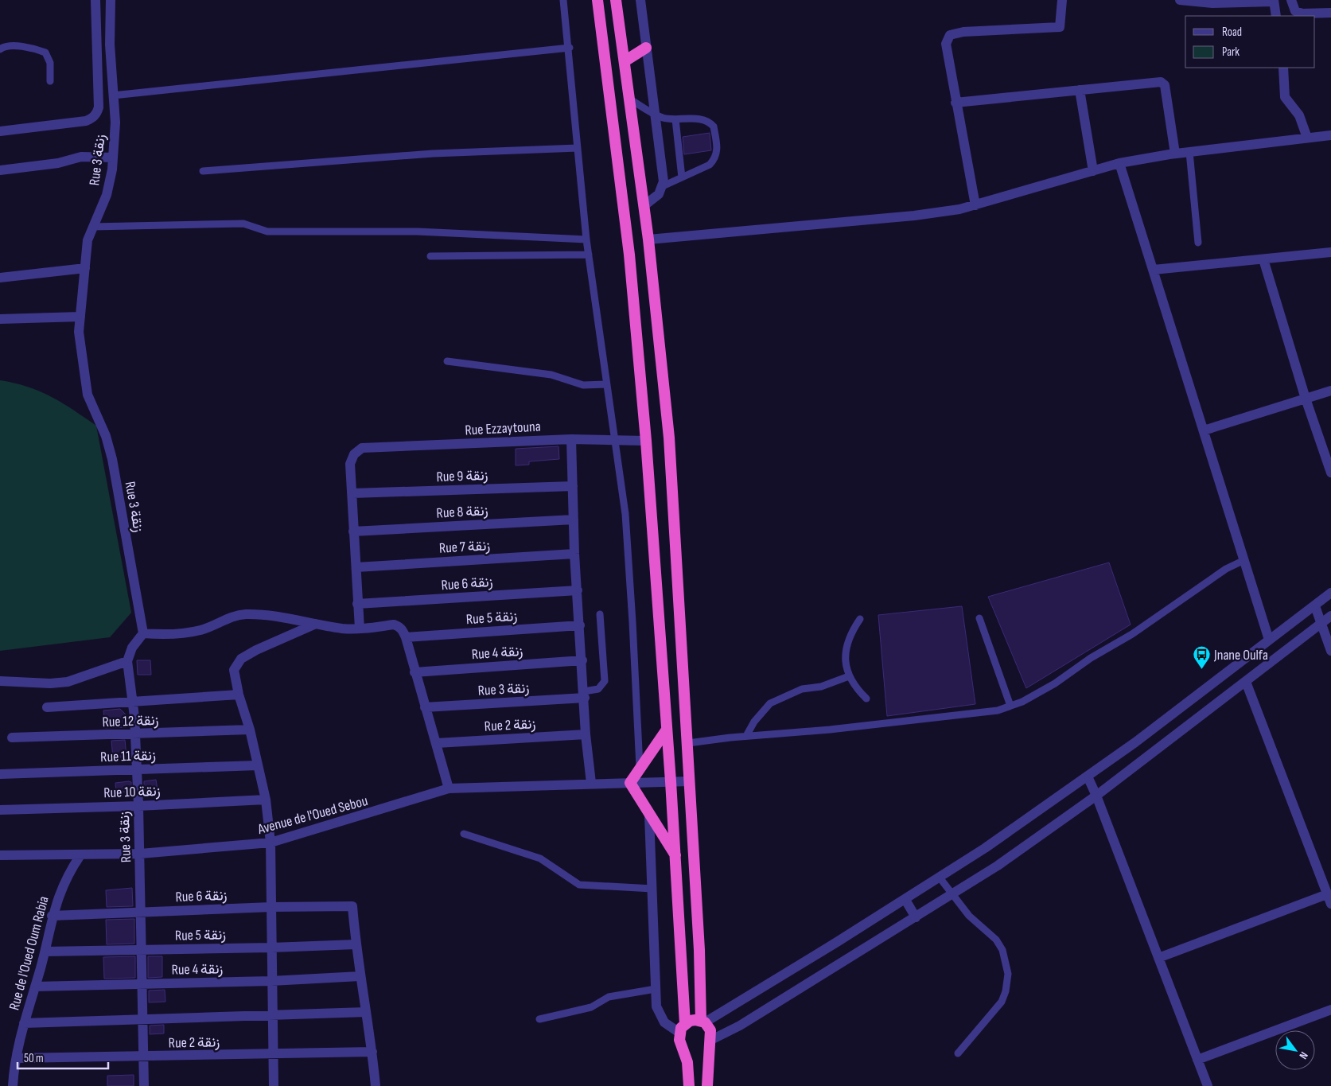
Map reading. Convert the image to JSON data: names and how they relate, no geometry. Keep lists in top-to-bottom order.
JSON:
{
  "streets": {
    "street": [
      "Rue 3 زنقة",
      "Rue Ezzaytouna",
      "Rue 9 زنقة",
      "Rue 8 زنقة",
      "Rue 7 زنقة",
      "Rue 6 زنقة",
      "Rue 5 زنقة",
      "Rue 4 زنقة",
      "Rue 12 زنقة",
      "Rue 2 زنقة",
      "Rue 11 زنقة",
      "Rue 10 زنقة",
      "Avenue de l'Oued Sebou",
      "Rue de l'Oued Oum Rabia"
    ]
  },
  "crossings": [
    ["Rue 3 زنقة", "Rue 6 زنقة"],
    ["Rue 3 زنقة", "Rue 5 زنقة"],
    ["Rue 3 زنقة", "Rue 4 زنقة"],
    ["Rue 3 زنقة", "Rue 12 زنقة"],
    ["Rue 3 زنقة", "Rue 2 زنقة"],
    ["Rue 3 زنقة", "Rue 11 زنقة"],
    ["Rue 3 زنقة", "Rue 10 زنقة"],
    ["Rue 3 زنقة", "Avenue de l'Oued Sebou"],
    ["Rue Ezzaytouna", "Rue 9 زنقة"],
    ["Rue 6 زنقة", "Rue 5 زنقة"],
    ["Rue 6 زنقة", "Rue de l'Oued Oum Rabia"],
    ["Rue 5 زنقة", "Rue de l'Oued Oum Rabia"],
    ["Rue 4 زنقة", "Rue de l'Oued Oum Rabia"],
    ["Rue 2 زنقة", "Rue de l'Oued Oum Rabia"],
    ["Avenue de l'Oued Sebou", "Rue de l'Oued Oum Rabia"]
  ],
  "places": {
    "bus stop": ["Jnane Oulfa"]
  },
  "legend": ["Road", "Park"],
  "scale_bar": "50 m",
  "north": "bottom right"
}
